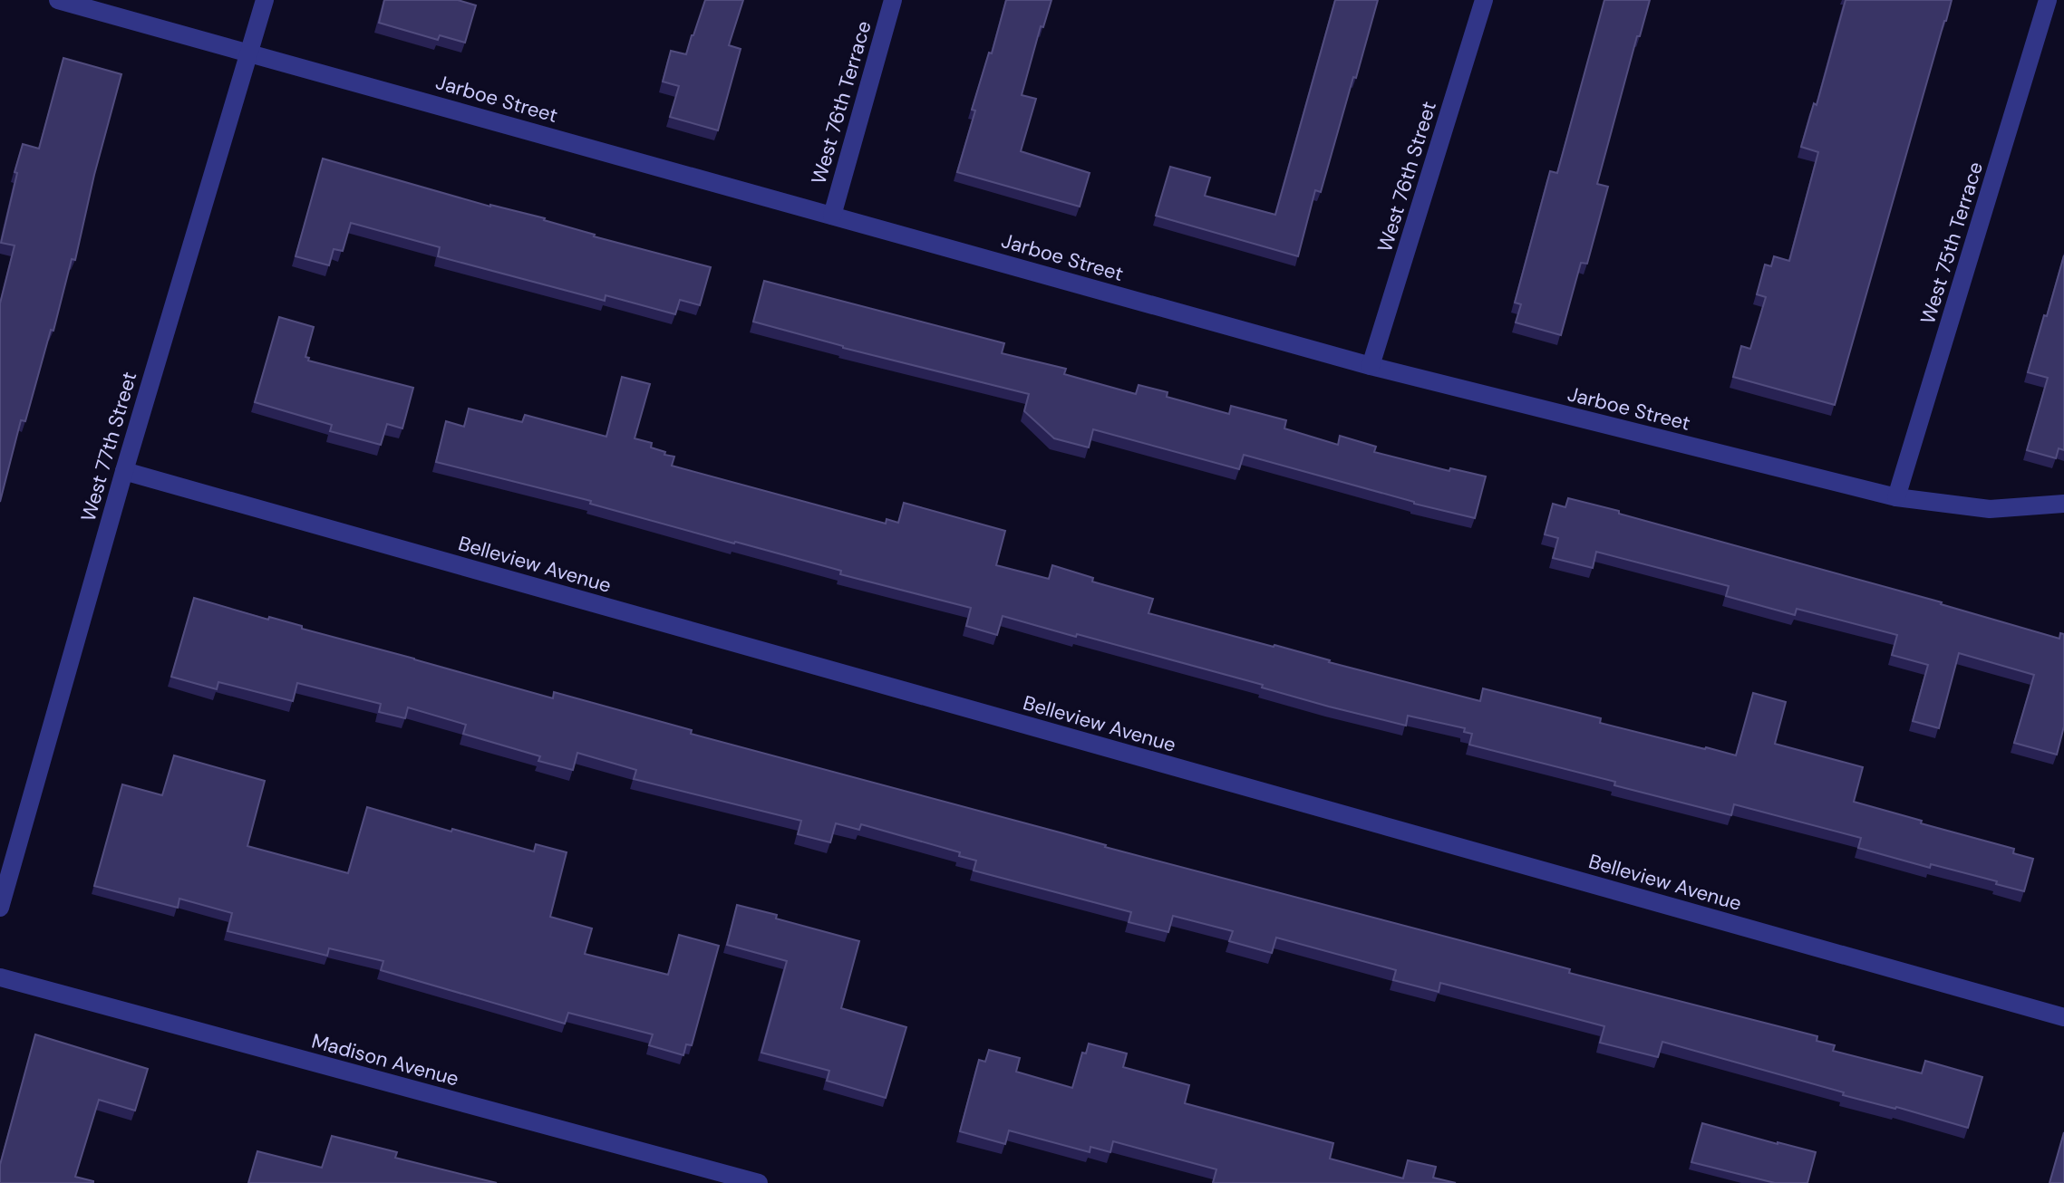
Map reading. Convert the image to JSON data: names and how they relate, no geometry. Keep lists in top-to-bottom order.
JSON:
{
  "streets": {
    "street": [
      "Jarboe Street",
      "West 76th Terrace",
      "West 76th Street",
      "West 75th Terrace",
      "West 77th Street",
      "Belleview Avenue",
      "Madison Avenue"
    ]
  },
  "crossings": [
    ["Jarboe Street", "West 76th Terrace"],
    ["Jarboe Street", "West 76th Street"],
    ["Jarboe Street", "West 75th Terrace"],
    ["Jarboe Street", "West 77th Street"],
    ["West 77th Street", "Belleview Avenue"]
  ]
}
